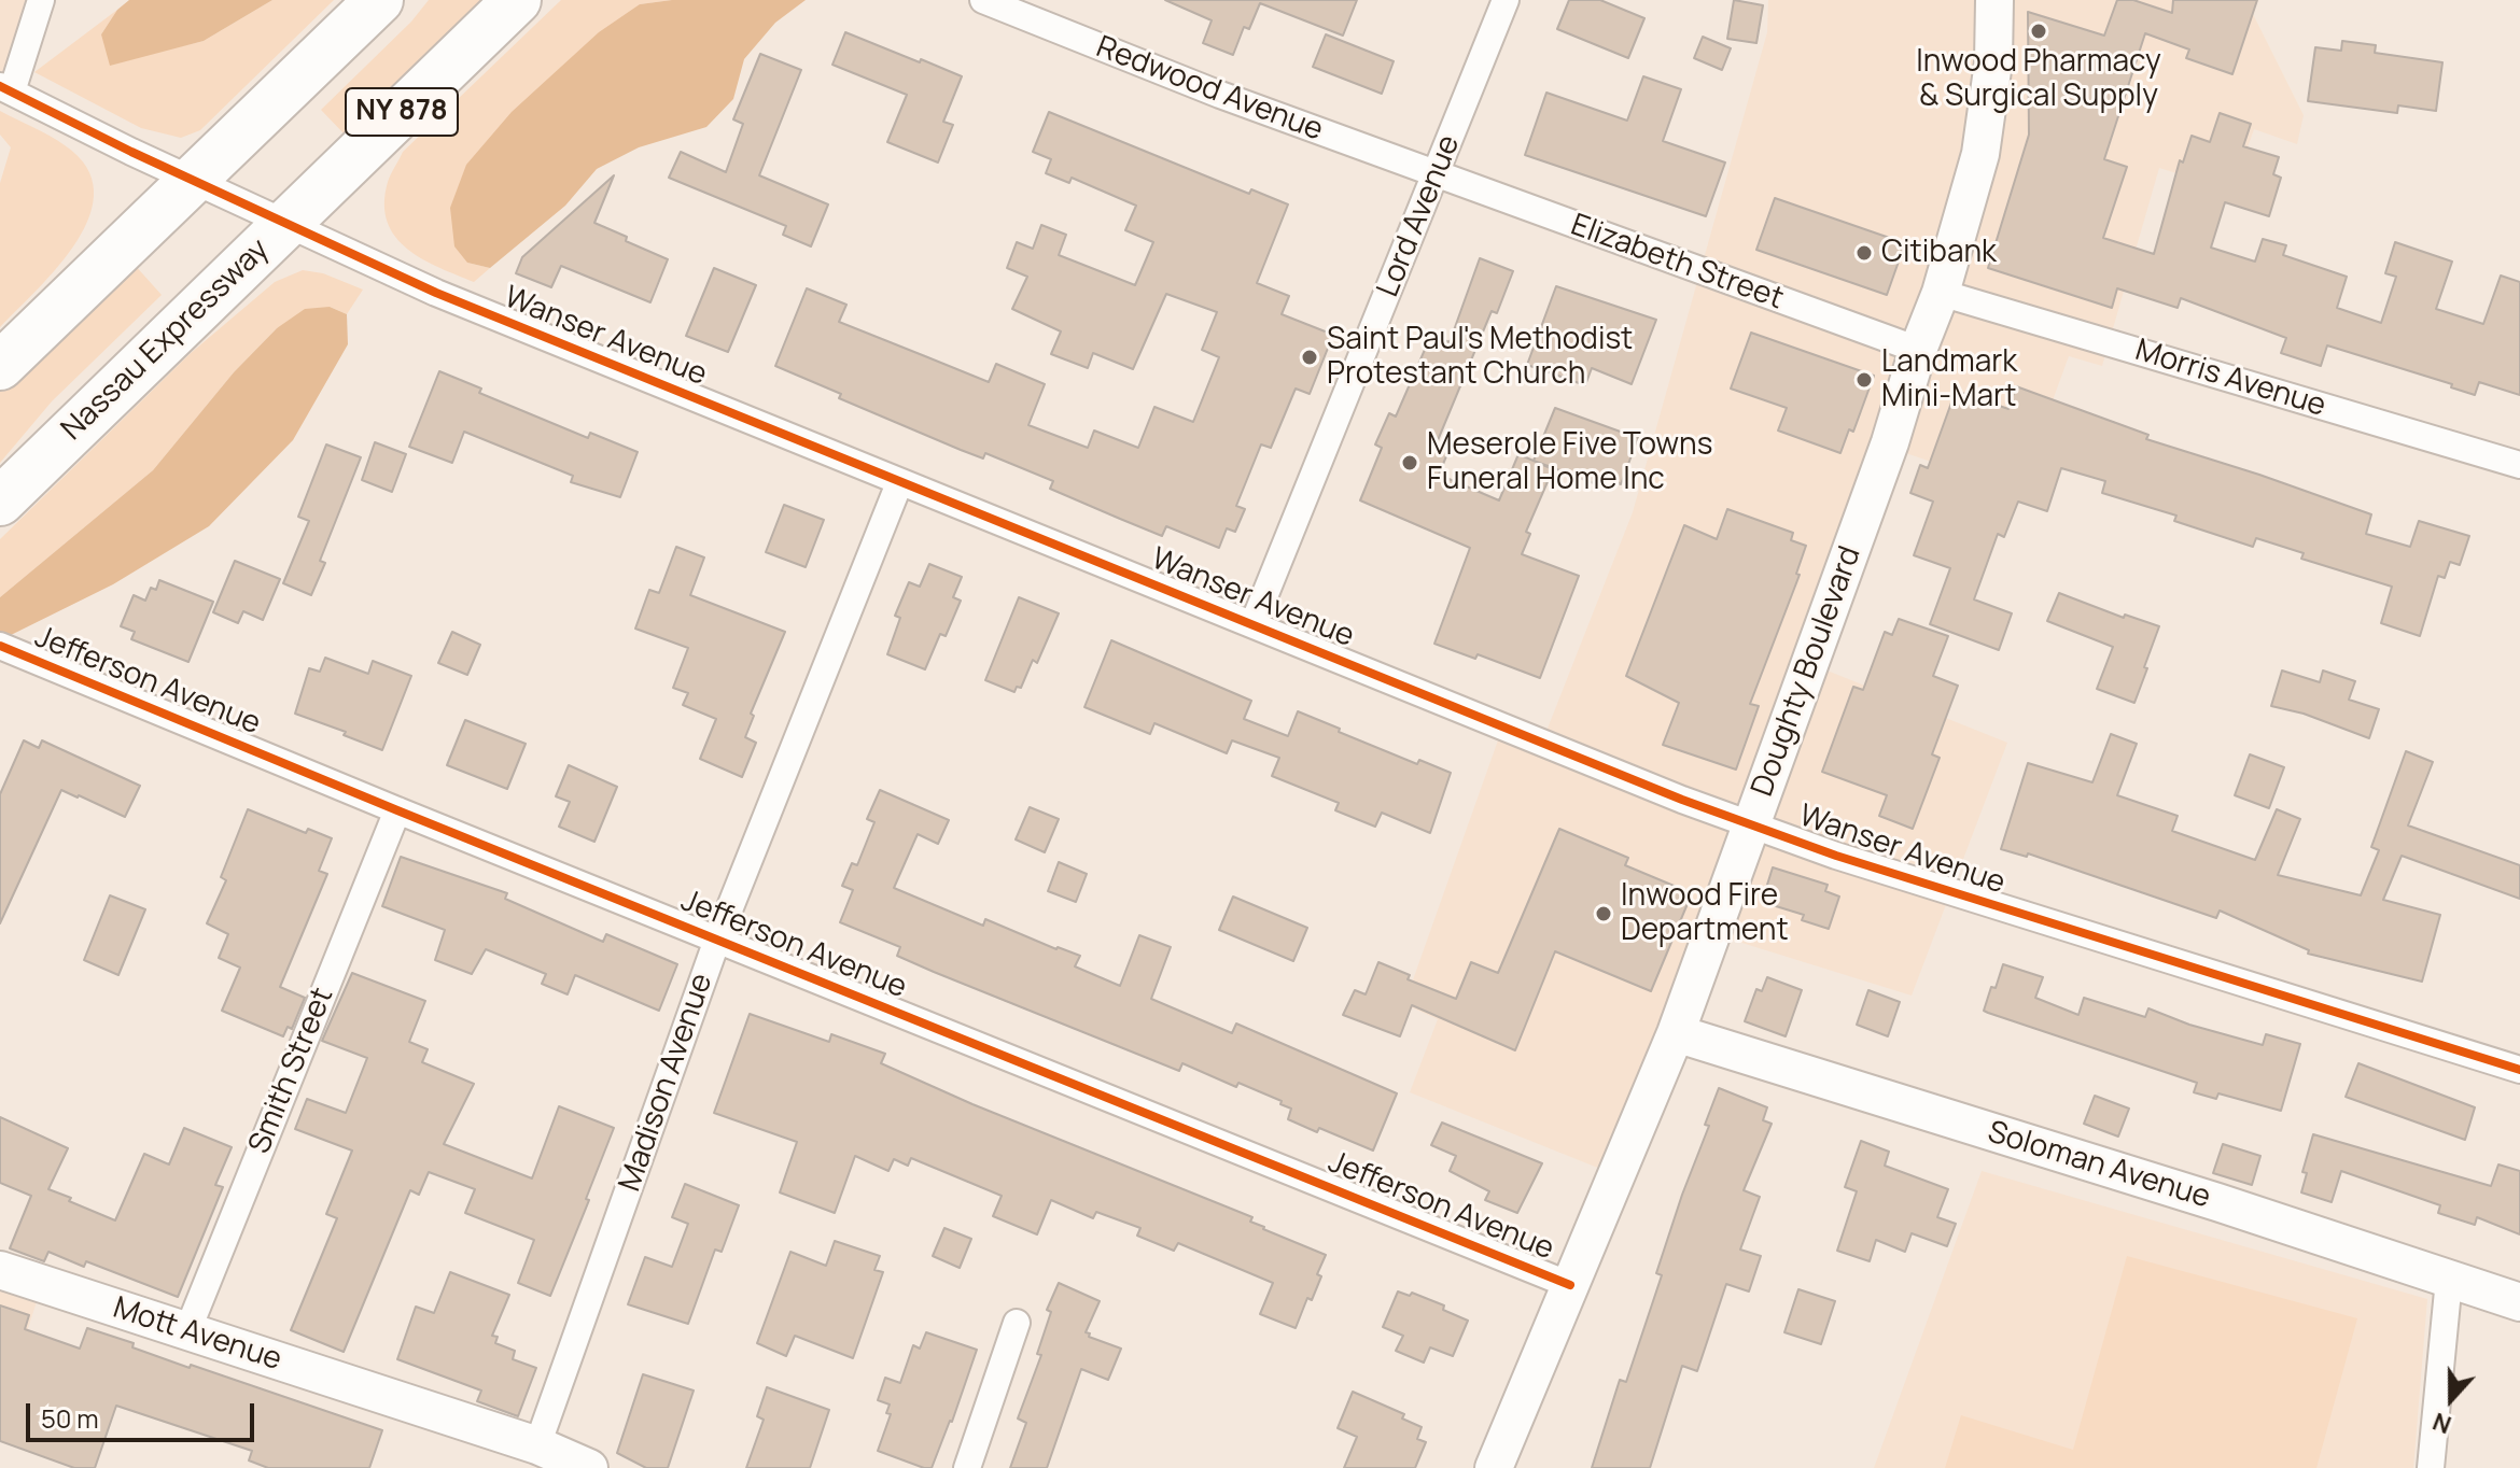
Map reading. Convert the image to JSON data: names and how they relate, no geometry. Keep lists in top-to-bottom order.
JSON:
{
  "streets": {
    "highway": ["NY 878", "Nassau Expressway"],
    "main road": ["Doughty Boulevard", "Soloman Avenue", "Mott Avenue"],
    "street": [
      "Redwood Avenue",
      "Lord Avenue",
      "Elizabeth Street",
      "Wanser Avenue",
      "Morris Avenue",
      "Jefferson Avenue",
      "Smith Street",
      "Madison Avenue"
    ]
  },
  "crossings": [
    ["Redwood Avenue", "Lord Avenue"],
    ["Redwood Avenue", "Elizabeth Street"],
    ["NY 878", "Wanser Avenue"],
    ["Lord Avenue", "Elizabeth Street"],
    ["Lord Avenue", "Wanser Avenue"],
    ["Elizabeth Street", "Doughty Boulevard"],
    ["Wanser Avenue", "Nassau Expressway"],
    ["Wanser Avenue", "Doughty Boulevard"],
    ["Wanser Avenue", "Madison Avenue"],
    ["Morris Avenue", "Doughty Boulevard"],
    ["Doughty Boulevard", "Jefferson Avenue"],
    ["Doughty Boulevard", "Soloman Avenue"],
    ["Jefferson Avenue", "Smith Street"],
    ["Jefferson Avenue", "Madison Avenue"],
    ["Smith Street", "Mott Avenue"],
    ["Madison Avenue", "Mott Avenue"]
  ],
  "places": [
    "Inwood Pharmacy & Surgical Supply",
    "Citibank",
    "Saint Paul's Methodist Protestant Church",
    "Landmark Mini-Mart",
    "Meserole Five Towns Funeral Home Inc",
    "Inwood Fire Department"
  ],
  "scale_bar": "50 m",
  "north": "bottom"
}
